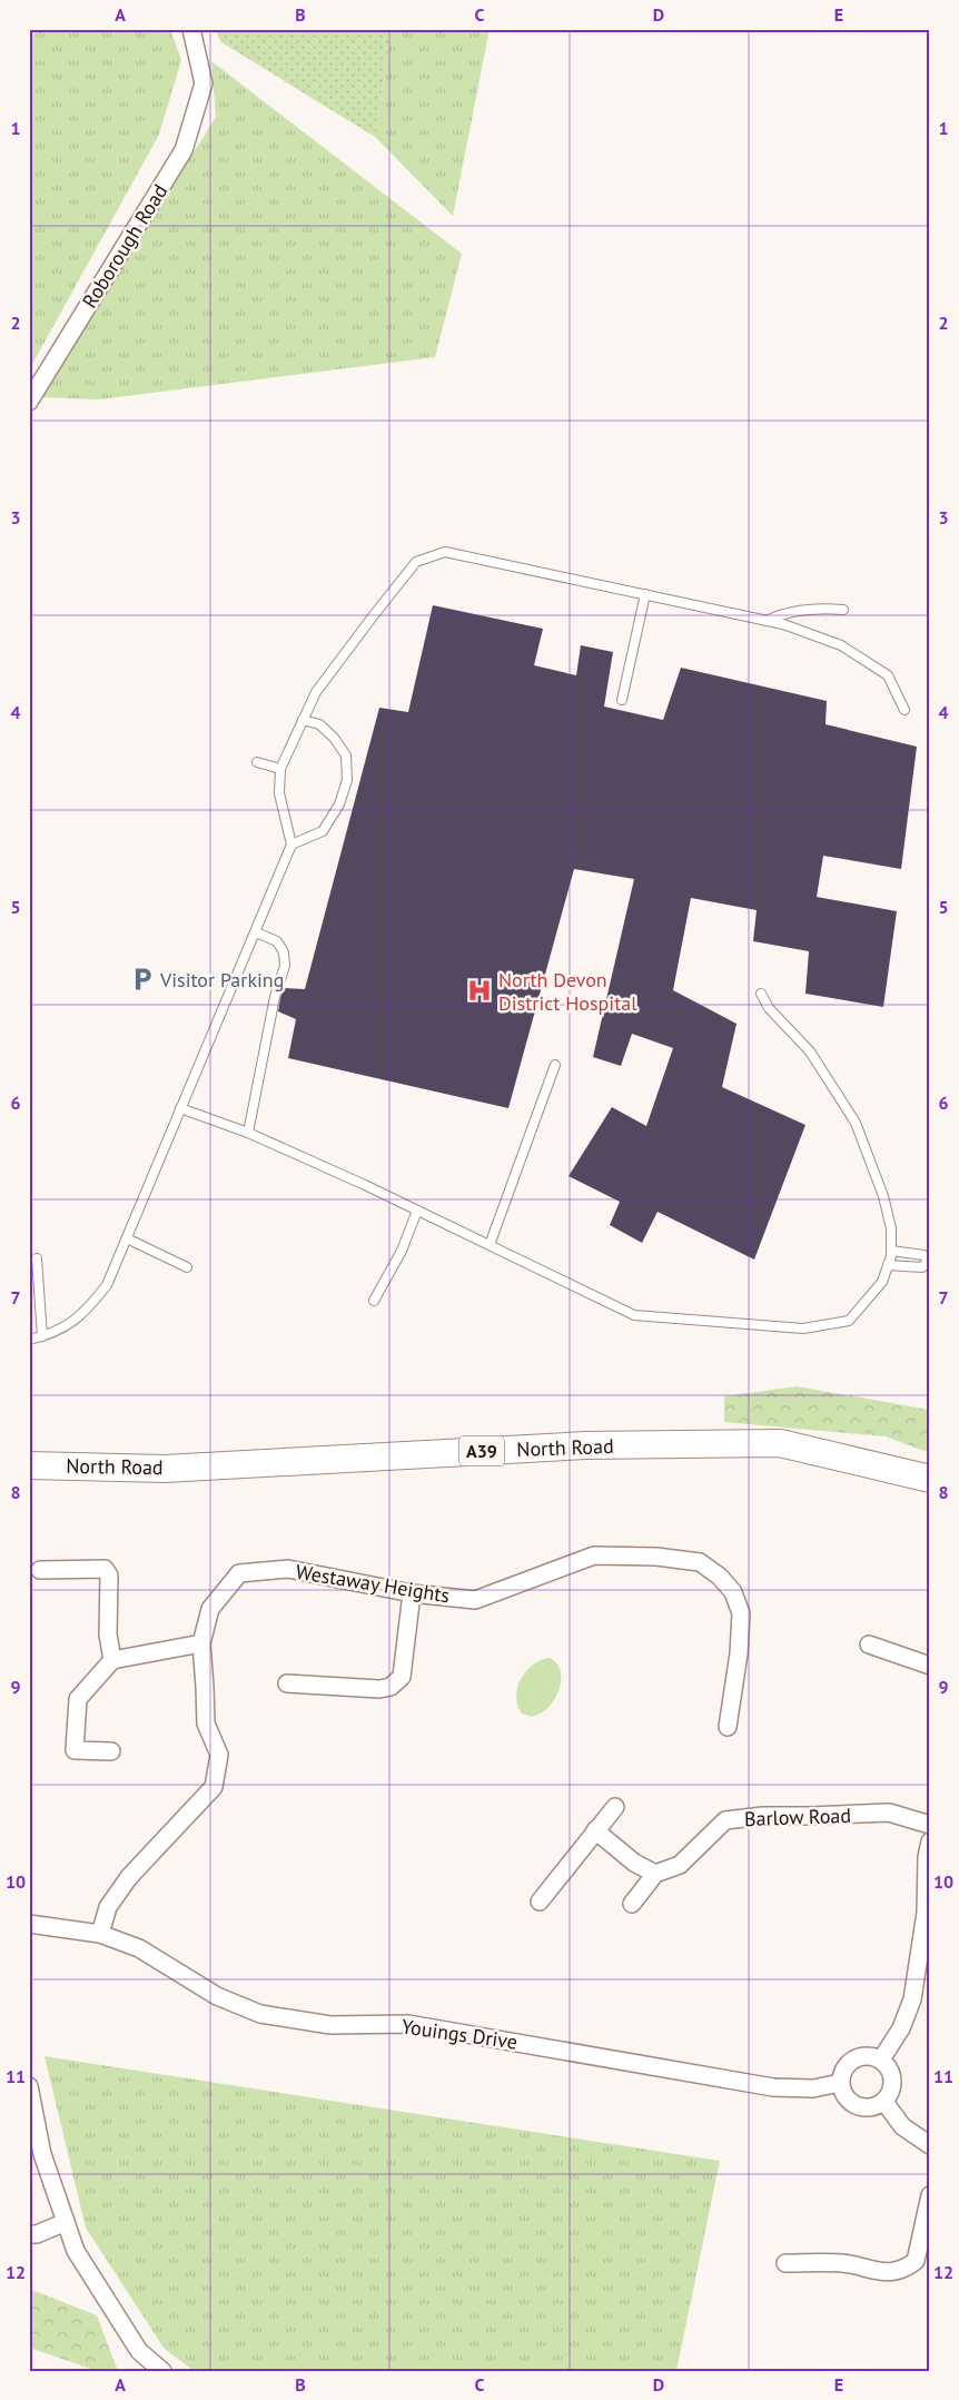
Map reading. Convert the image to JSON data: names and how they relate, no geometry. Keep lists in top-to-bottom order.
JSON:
{
  "streets": {
    "main road": ["North Road", "A39"],
    "street": [
      "Roborough Road",
      "Westaway Heights",
      "Barlow Road",
      "Youings Drive"
    ]
  },
  "crossings": [
    ["Westaway Heights", "Youings Drive"]
  ],
  "places": {
    "parking": ["Visitor Parking"],
    "hospital": ["North Devon District Hospital"]
  },
  "grid": {
    "columns": [
      "A",
      "B",
      "C",
      "D",
      "E"
    ],
    "rows": [
      "1",
      "2",
      "3",
      "4",
      "5",
      "6",
      "7",
      "8",
      "9",
      "10",
      "11",
      "12"
    ]
  }
}
